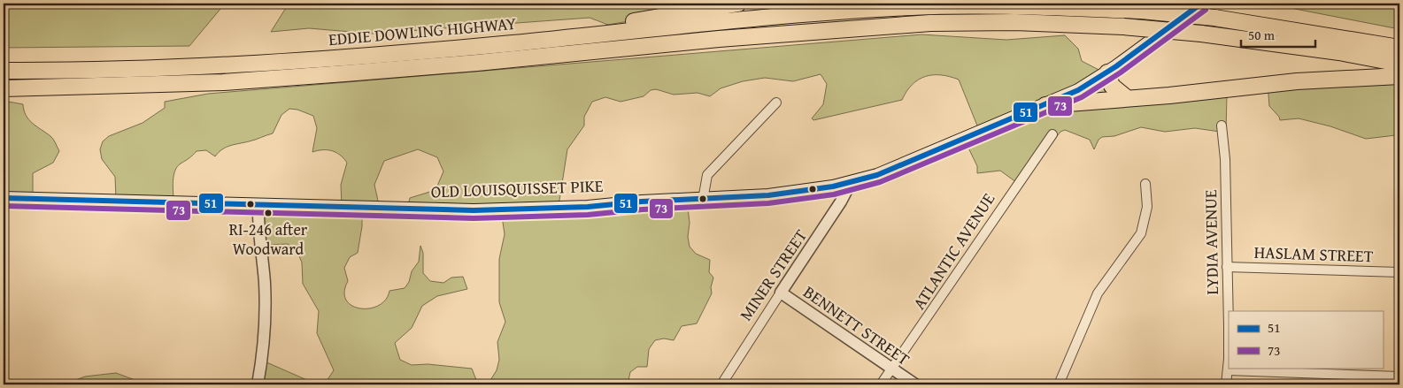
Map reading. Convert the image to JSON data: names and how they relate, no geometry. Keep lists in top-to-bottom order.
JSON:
{
  "streets": {
    "highway": ["EDDIE DOWLING HIGHWAY"],
    "main road": ["OLD LOUISQUISSET PIKE"],
    "street": [
      "LYDIA AVENUE",
      "ATLANTIC AVENUE",
      "HASLAM STREET",
      "MINER STREET",
      "BENNETT STREET"
    ]
  },
  "crossings": [
    ["OLD LOUISQUISSET PIKE", "MINER STREET"],
    ["LYDIA AVENUE", "HASLAM STREET"],
    ["ATLANTIC AVENUE", "BENNETT STREET"],
    ["MINER STREET", "BENNETT STREET"]
  ],
  "places": ["RI-246 after Woodward"],
  "lines": ["transit line 51", "transit line 73"],
  "legend": ["51", "73"],
  "scale_bar": "50 m"
}
